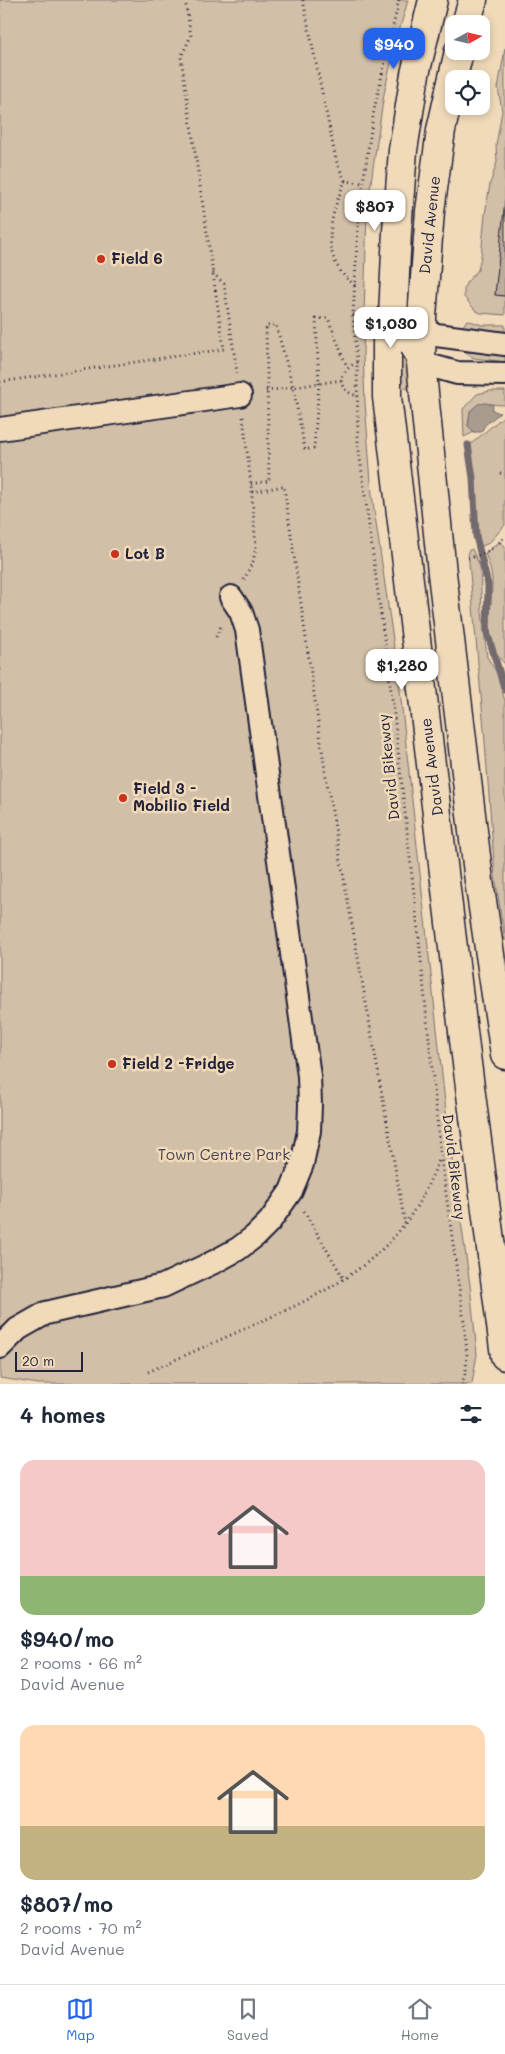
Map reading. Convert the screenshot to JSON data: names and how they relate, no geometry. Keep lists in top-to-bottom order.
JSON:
{
  "streets": {
    "main road": ["David Avenue"],
    "path": ["David Bikeway"]
  },
  "parks": ["Town Centre Park"],
  "places": [
    "Field 6",
    "Lot B",
    "Field 3 - Mobilio Field",
    "Field 2 -Fridge"
  ],
  "scale_bar": "20 m",
  "north": "right",
  "page": {
    "price": [
      "$940",
      "$807",
      "$1,030",
      "$1,280"
    ],
    "scale": "20 m",
    "heading": "4 homes",
    "list": [
      {
        "name": "$940/mo",
        "note": "2 rooms · 66 m² · David Avenue"
      },
      {
        "name": "$807/mo",
        "note": "2 rooms · 70 m² · David Avenue"
      }
    ],
    "tabs": ["Map", "Saved", "Home"]
  }
}
